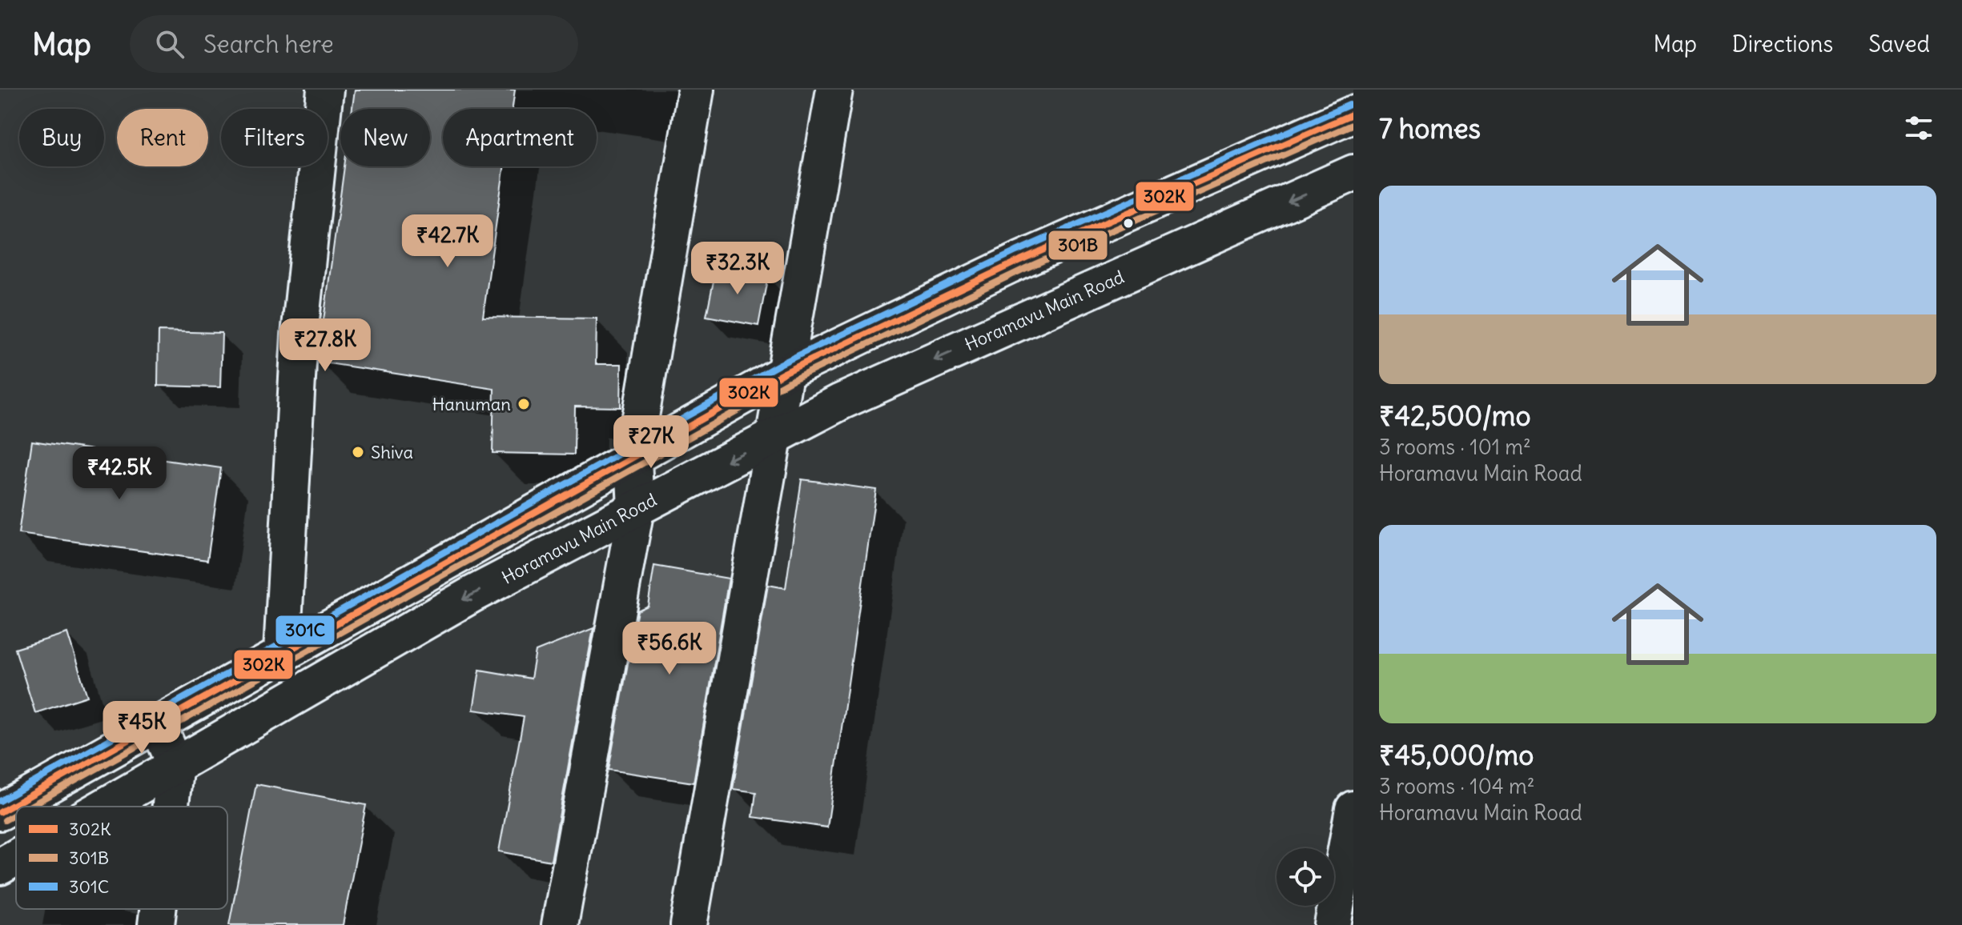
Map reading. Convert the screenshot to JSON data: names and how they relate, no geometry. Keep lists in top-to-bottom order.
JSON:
{
  "streets": {
    "main road": ["Horamavu Main Road"]
  },
  "places": ["Hanuman", "Shiva"],
  "lines": ["transit line 301C", "transit line 302K", "transit line 301B"],
  "legend": ["302K", "301B", "301C"],
  "page": {
    "header": "Map",
    "search": "Search here",
    "nav": ["Map", "Directions", "Saved"],
    "heading": "7 homes",
    "chip": [
      "Buy",
      "Rent",
      "Filters",
      "New",
      "Apartment"
    ],
    "list": [
      {
        "name": "₹42,500/mo",
        "note": "3 rooms · 101 m² · Horamavu Main Road"
      },
      {
        "name": "₹45,000/mo",
        "note": "3 rooms · 104 m² · Horamavu Main Road"
      }
    ],
    "price": [
      "₹42.7K",
      "₹32.3K",
      "₹27.8K",
      "₹27K",
      "₹42.5K",
      "₹56.6K",
      "₹45K"
    ]
  }
}
